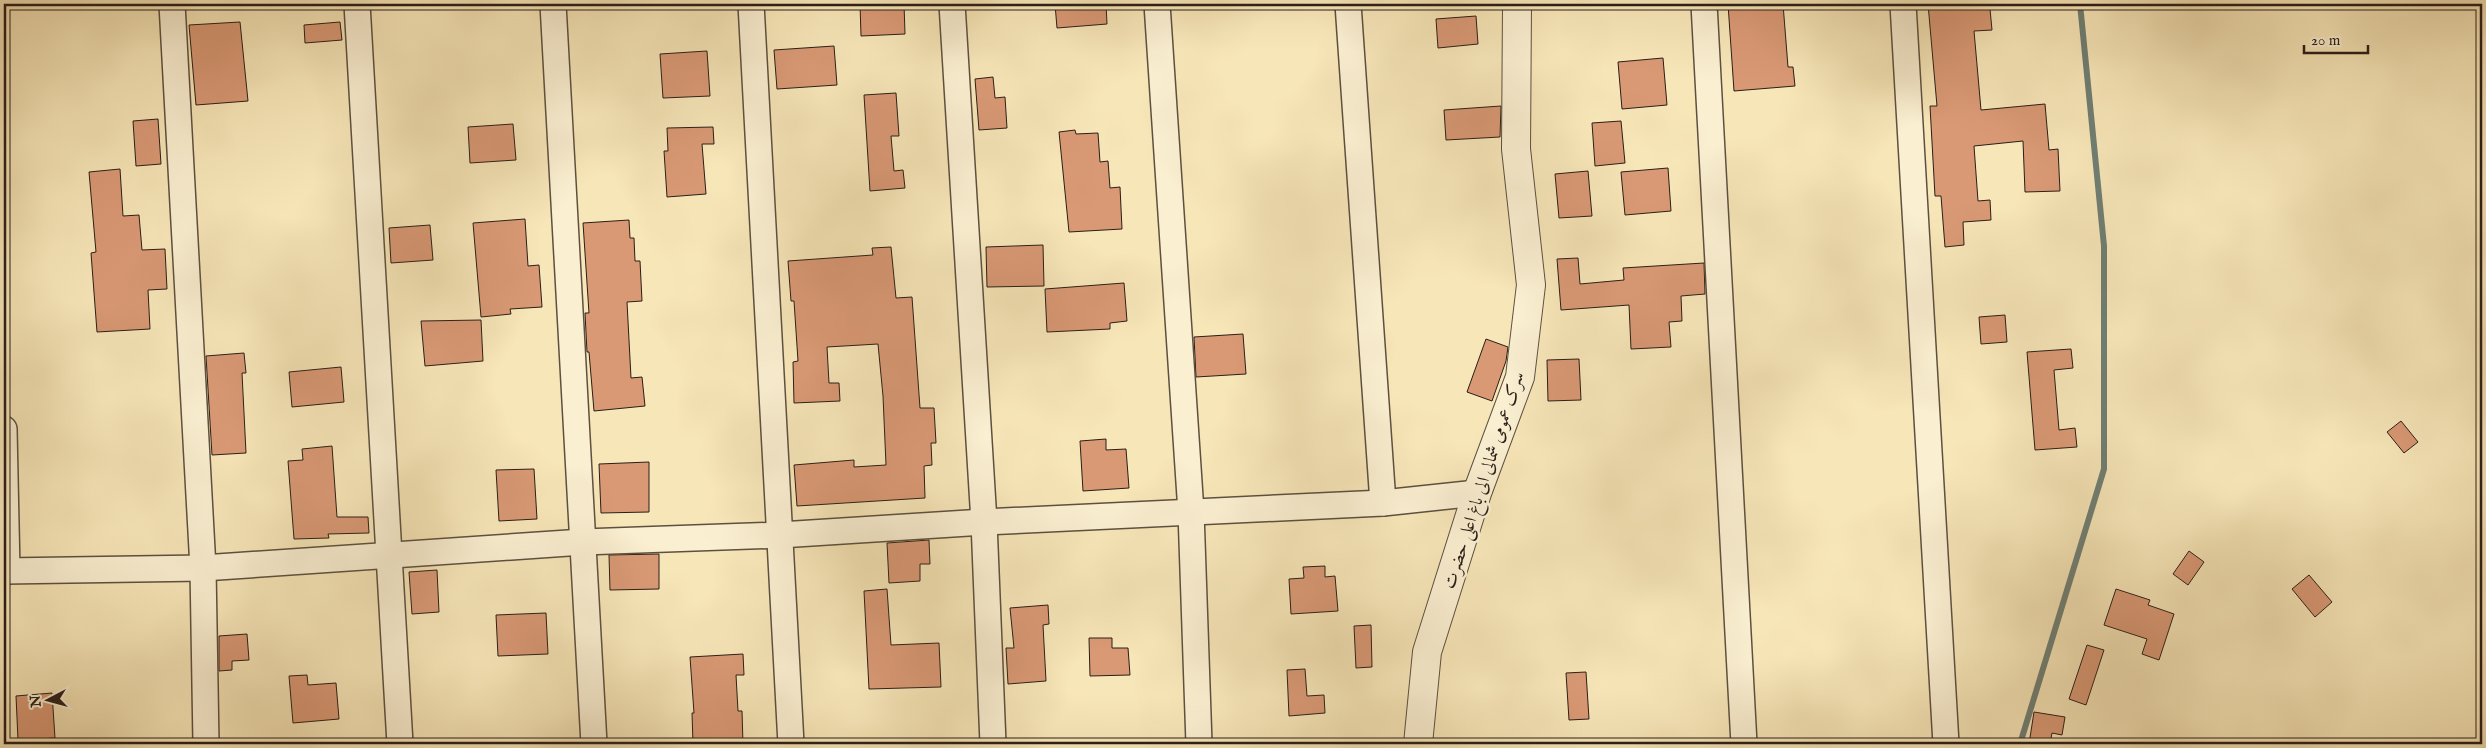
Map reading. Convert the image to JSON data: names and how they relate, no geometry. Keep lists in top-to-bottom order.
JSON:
{
  "streets": {
    "street": ["سرک عمومی شمالی الی باغ اعلی حضرت"]
  },
  "scale_bar": "20 m",
  "north": "left"
}
